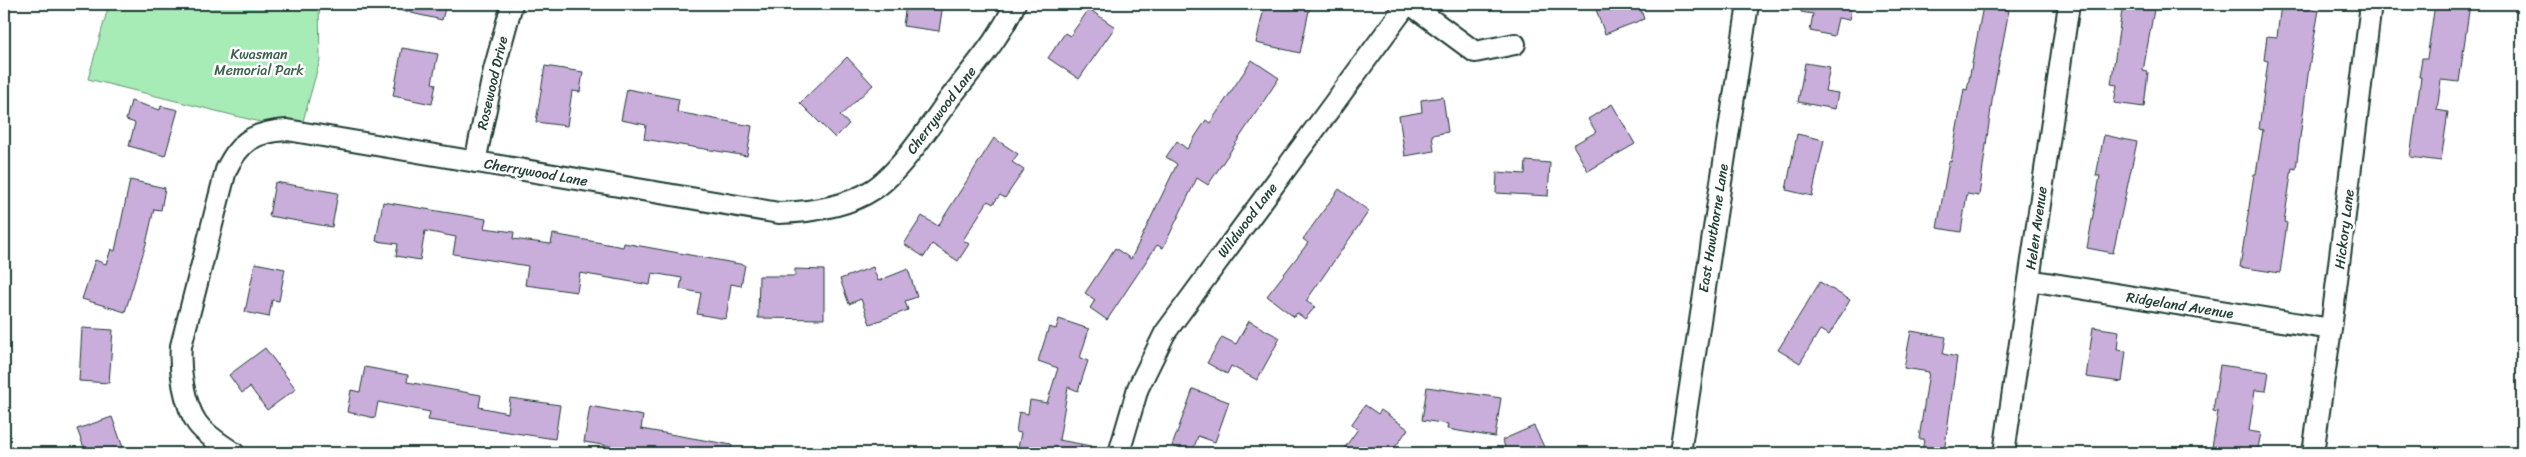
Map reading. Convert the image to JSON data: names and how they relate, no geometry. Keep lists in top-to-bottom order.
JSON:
{
  "streets": {
    "street": [
      "Rosewood Drive",
      "Cherrywood Lane",
      "Wildwood Lane",
      "East Hawthorne Lane",
      "Helen Avenue",
      "Hickory Lane",
      "Ridgeland Avenue"
    ]
  },
  "crossings": [
    ["Rosewood Drive", "Cherrywood Lane"],
    ["Helen Avenue", "Ridgeland Avenue"],
    ["Hickory Lane", "Ridgeland Avenue"]
  ],
  "parks": ["Kwasman Memorial Park"]
}
